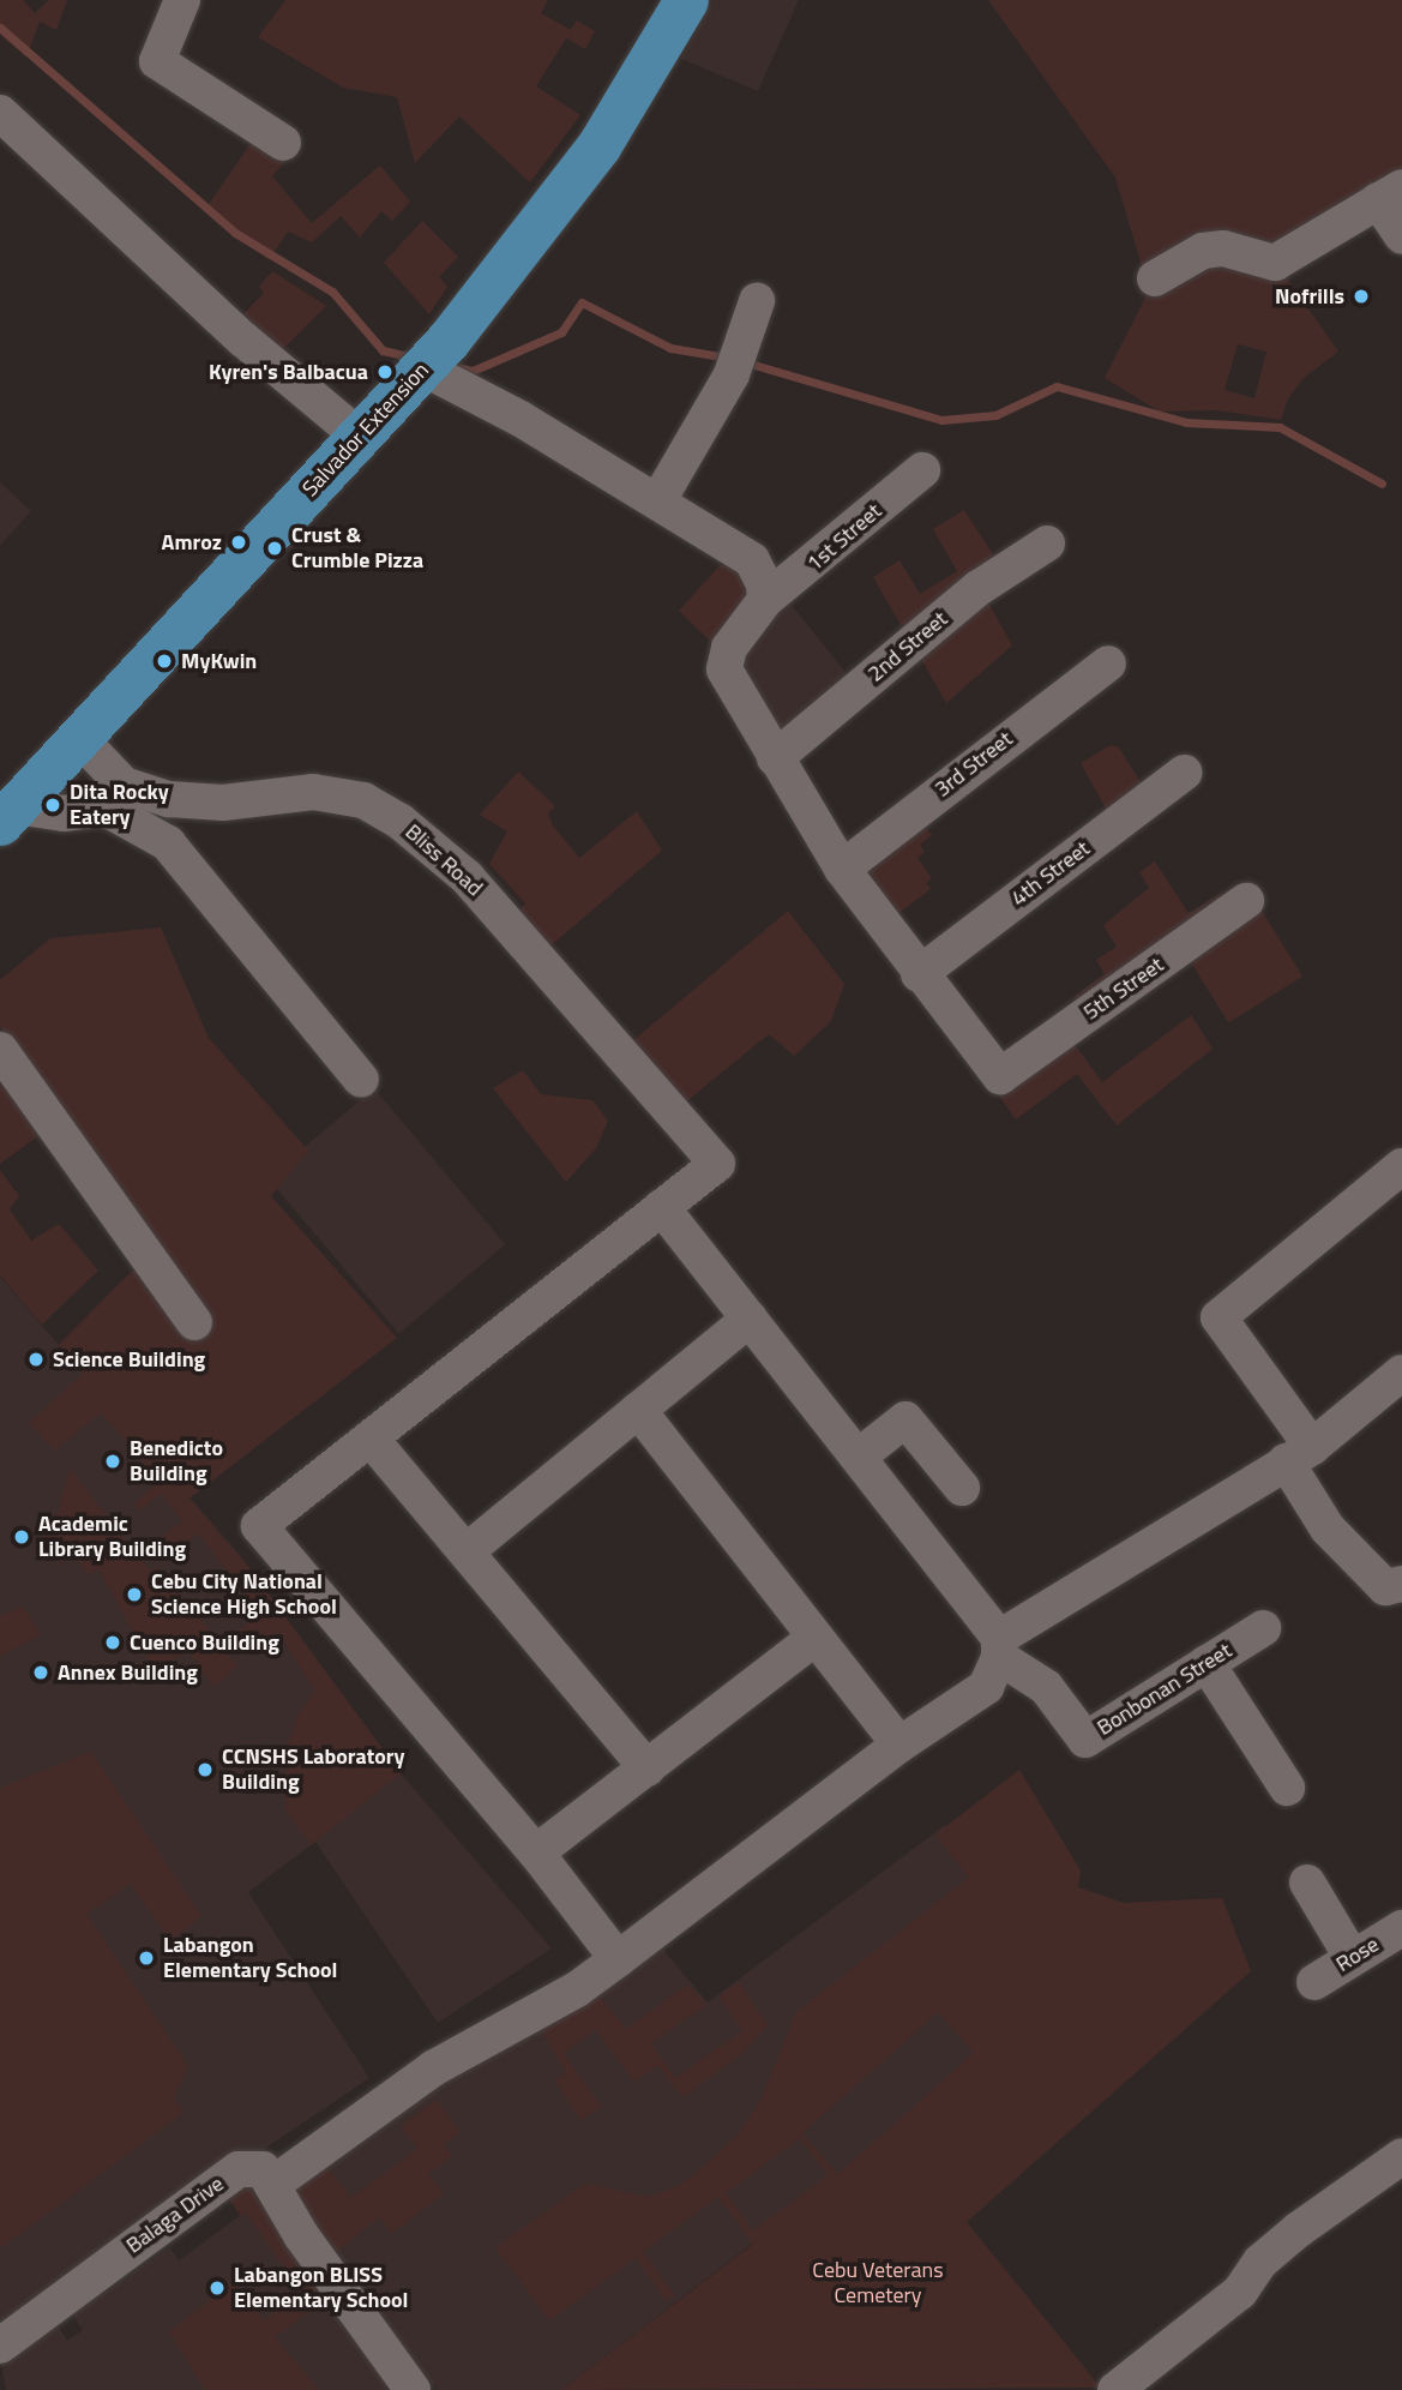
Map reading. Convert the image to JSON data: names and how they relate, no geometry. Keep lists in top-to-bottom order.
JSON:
{
  "streets": {
    "main road": ["Salvador Extension"],
    "street": [
      "1st Street",
      "2nd Street",
      "3rd Street",
      "Bliss Road",
      "4th Street",
      "5th Street",
      "Bonbonan Street",
      "Rose",
      "Balaga Drive"
    ]
  },
  "crossings": [
    ["Salvador Extension", "Bliss Road"],
    ["1st Street", "2nd Street"],
    ["1st Street", "3rd Street"],
    ["1st Street", "4th Street"],
    ["1st Street", "5th Street"]
  ],
  "parks": ["Cebu Veterans Cemetery"],
  "places": [
    "Nofrills",
    "Kyren's Balbacua",
    "Amroz",
    "Crust & Crumble Pizza",
    "MyKwin",
    "Dita Rocky Eatery",
    "Science Building",
    "Benedicto Building",
    "Academic Library Building",
    "Cebu City National Science High School",
    "Cuenco Building",
    "Annex Building",
    "CCNSHS Laboratory Building",
    "Labangon Elementary School",
    "Labangon BLISS Elementary School"
  ]
}
